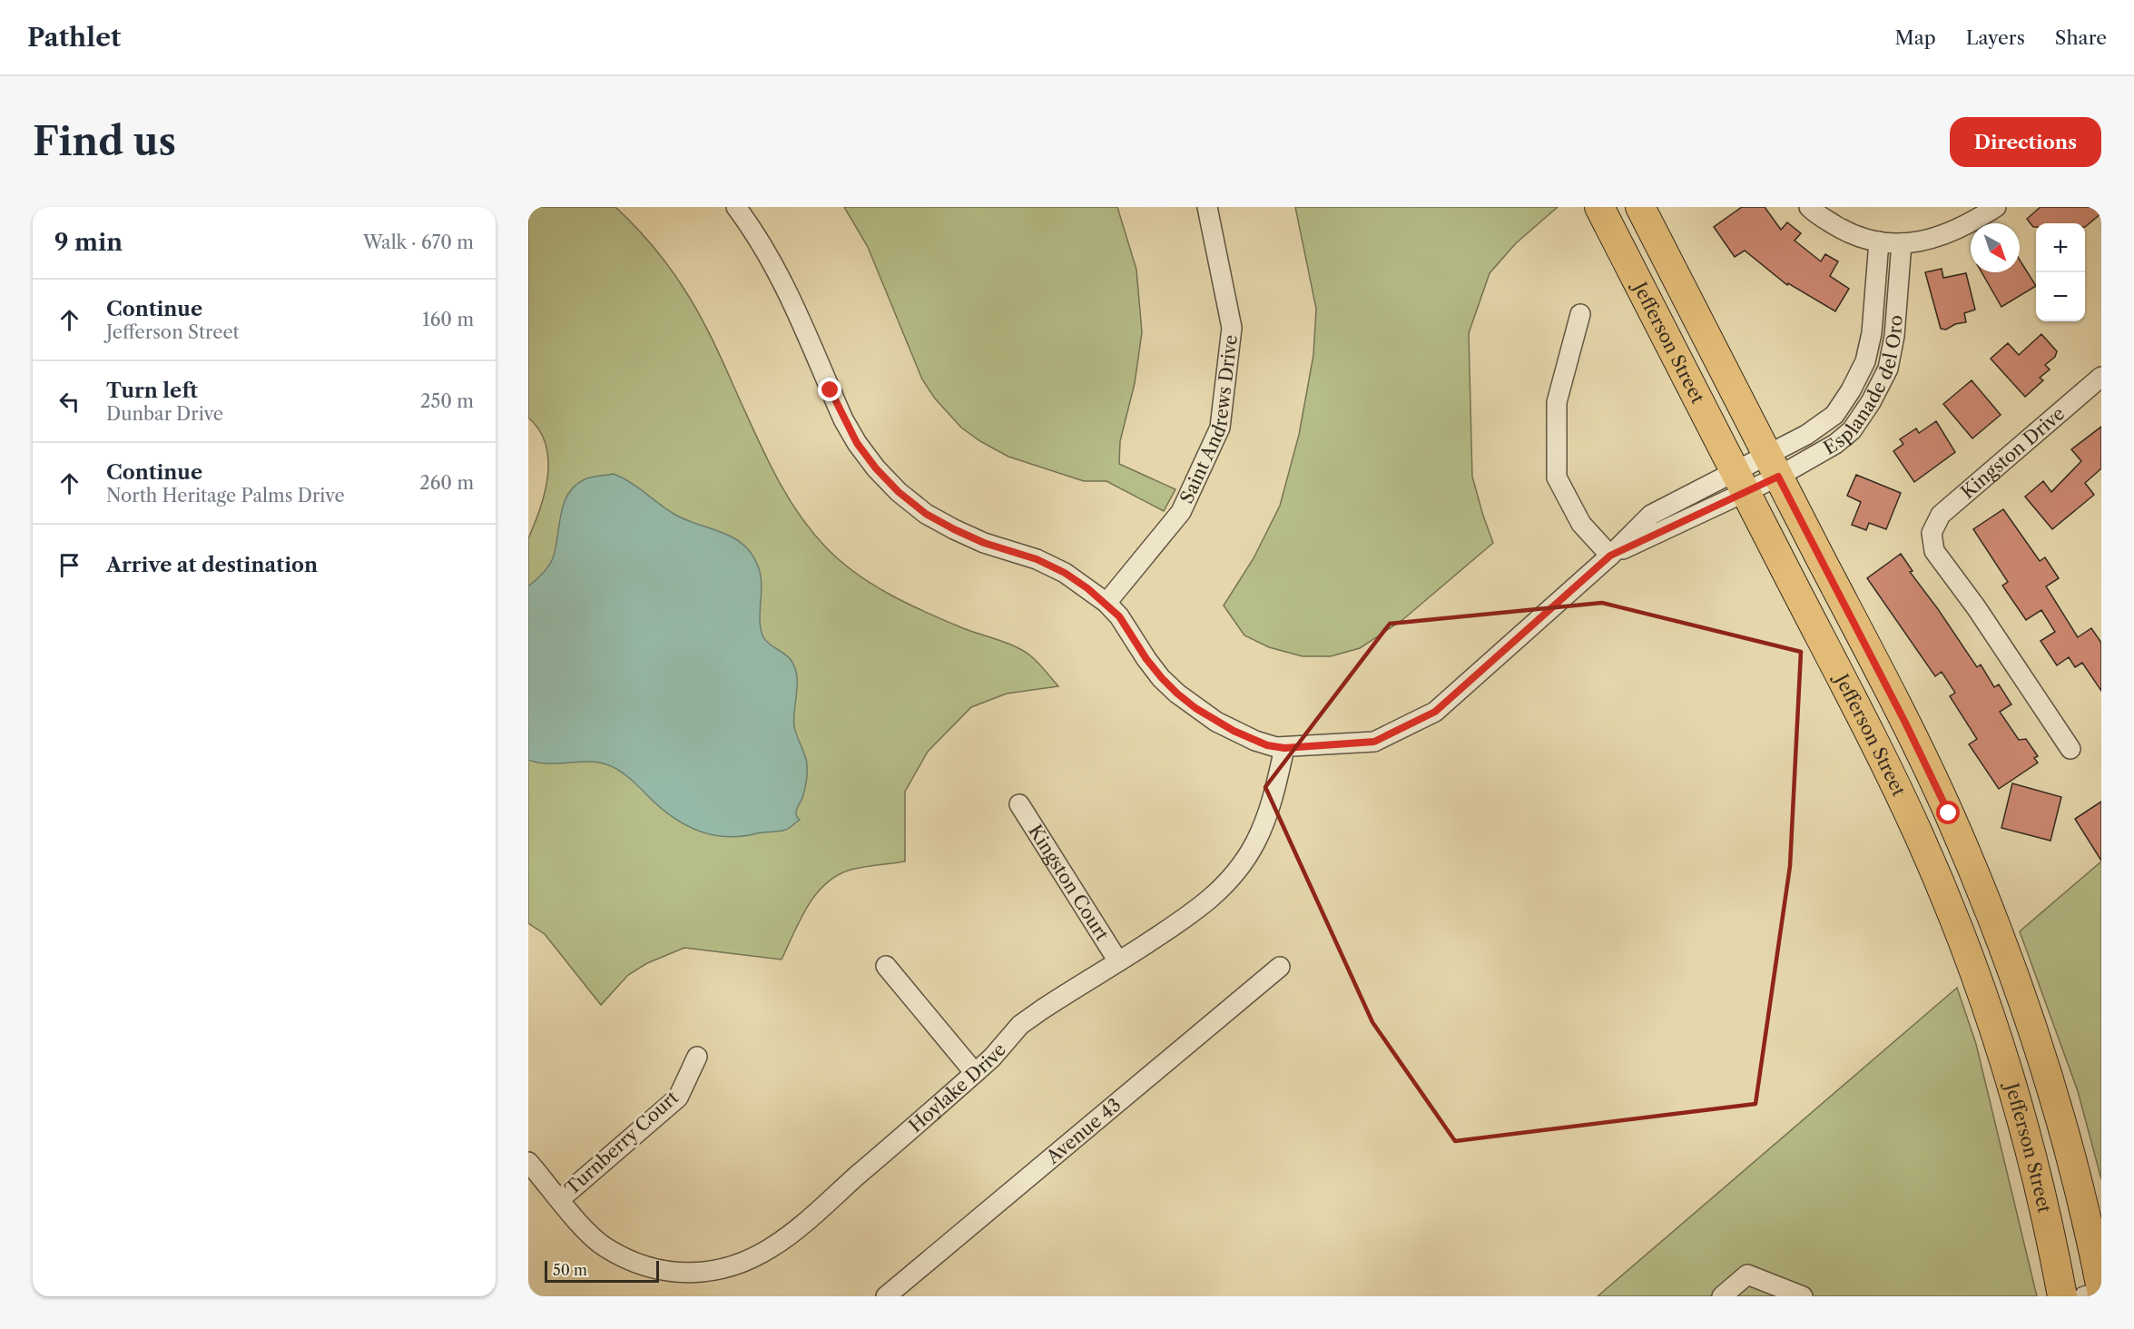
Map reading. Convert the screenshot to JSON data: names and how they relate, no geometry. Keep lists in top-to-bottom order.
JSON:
{
  "streets": {
    "main road": ["Jefferson Street"],
    "street": [
      "Esplanade del Oro",
      "Saint Andrews Drive",
      "Kingston Drive",
      "Kingston Court",
      "Hoylake Drive",
      "Avenue 43",
      "Turnberry Court"
    ]
  },
  "crossings": [
    ["Jefferson Street", "Esplanade del Oro"],
    ["Esplanade del Oro", "Saint Andrews Drive"],
    ["Esplanade del Oro", "Hoylake Drive"],
    ["Kingston Court", "Hoylake Drive"],
    ["Hoylake Drive", "Turnberry Court"]
  ],
  "scale_bar": "50 m",
  "north": "bottom right",
  "page": {
    "header": "Pathlet",
    "nav": ["Map", "Layers", "Share"],
    "buttons": "Directions",
    "title": "Find us",
    "heading": ["9 min", "Walk · 670 m"],
    "map_buttons": ["+", "−"],
    "list": [
      ["Continue", "Jefferson Street", "160 m"],
      ["Turn left", "Dunbar Drive", "250 m"],
      ["Continue", "North Heritage Palms Drive", "260 m"],
      "Arrive at destination"
    ],
    "scale": "50 m"
  }
}
